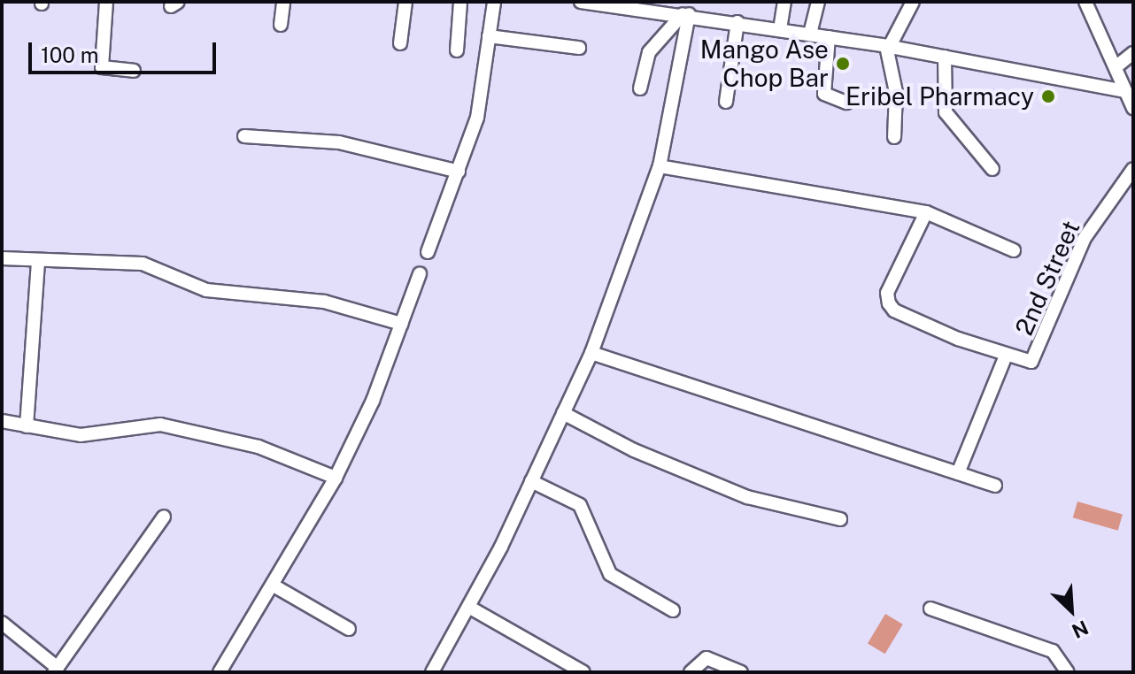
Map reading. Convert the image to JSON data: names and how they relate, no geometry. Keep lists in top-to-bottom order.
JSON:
{
  "streets": {
    "street": ["2nd Street"]
  },
  "places": ["Mango Ase Chop Bar", "Eribel Pharmacy"],
  "scale_bar": "100 m",
  "north": "bottom right"
}
